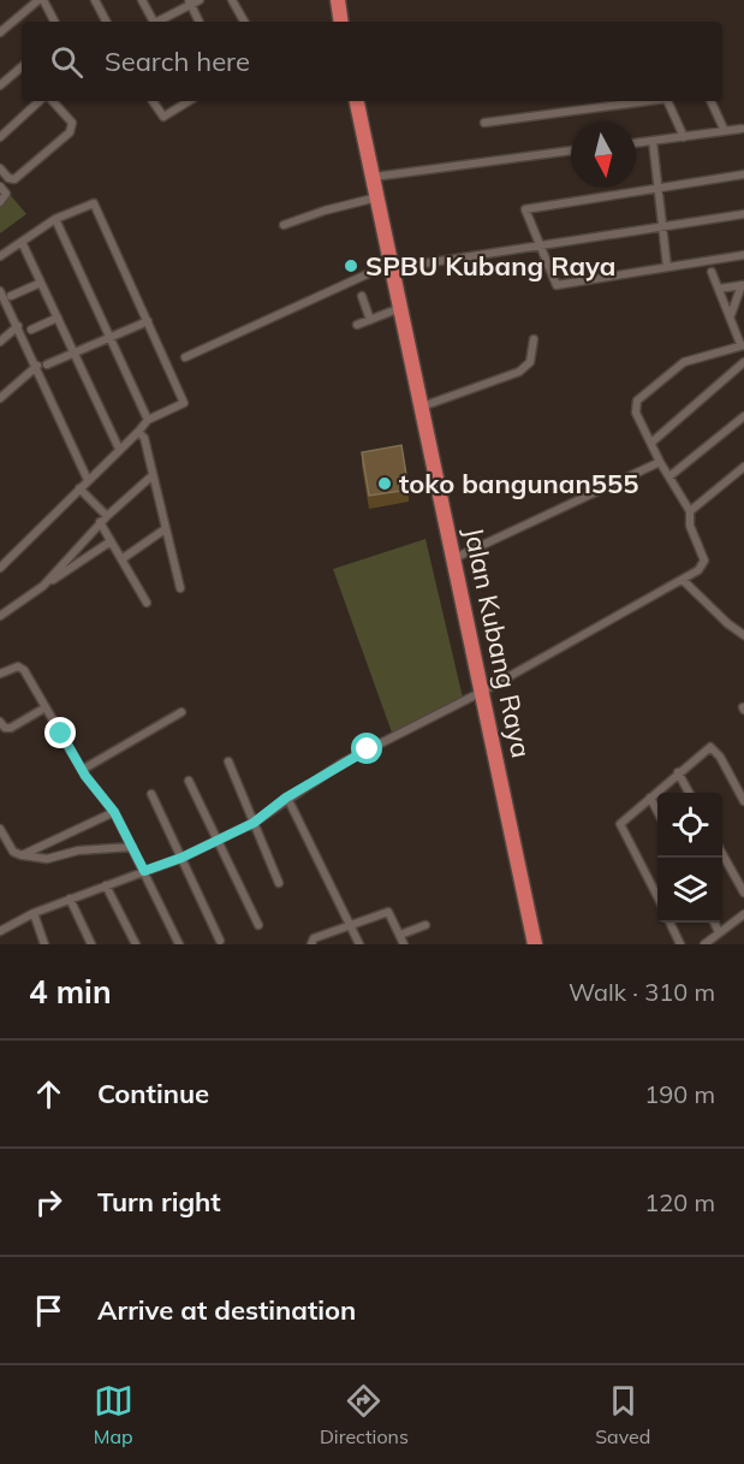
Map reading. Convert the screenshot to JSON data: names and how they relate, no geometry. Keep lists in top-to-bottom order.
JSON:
{
  "streets": {
    "highway": ["Jalan Kubang Raya"]
  },
  "places": ["SPBU Kubang Raya", "toko bangunan555"],
  "north": "bottom",
  "page": {
    "search": "Search here",
    "heading": ["4 min", "Walk · 310 m"],
    "list": [
      ["Continue", "190 m"],
      ["Turn right", "120 m"],
      "Arrive at destination"
    ],
    "nav": ["Map", "Directions", "Saved"]
  }
}
